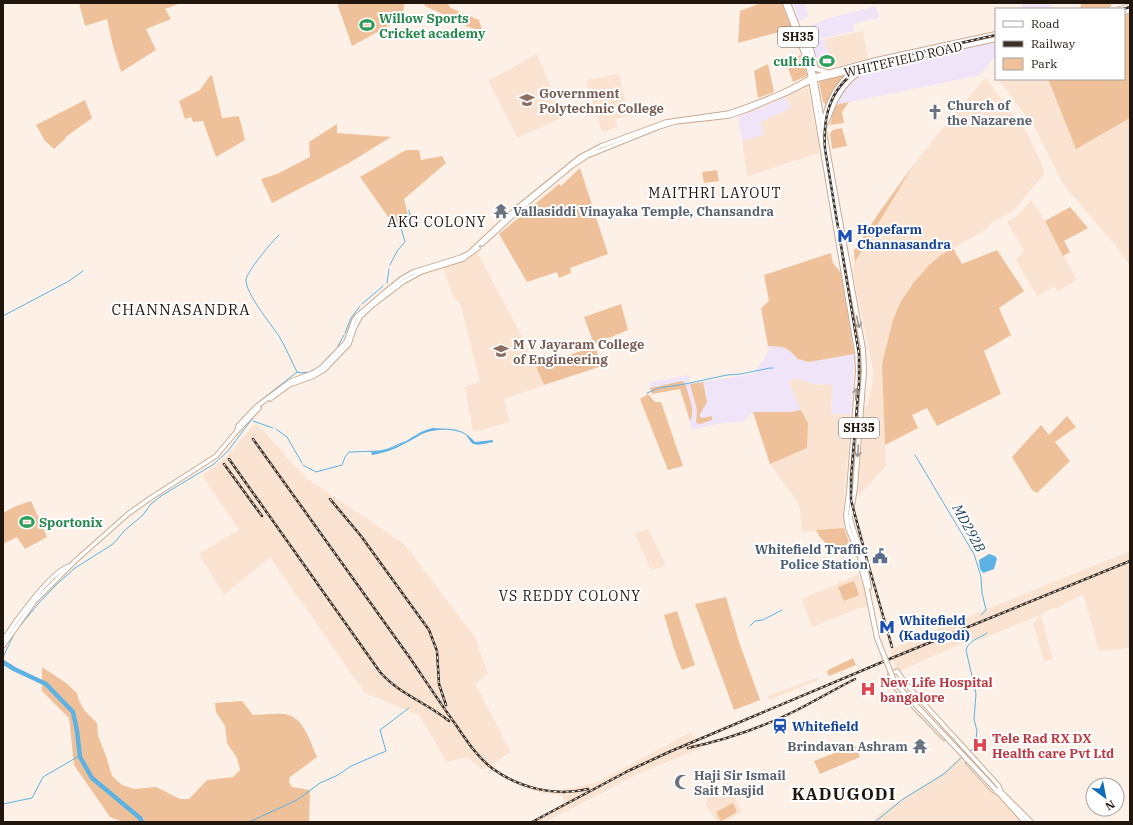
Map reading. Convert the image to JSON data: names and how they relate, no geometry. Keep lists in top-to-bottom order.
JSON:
{
  "streets": {
    "main road": ["SH35", "WHITEFIELD ROAD"]
  },
  "crossings": [
    ["SH35", "WHITEFIELD ROAD"]
  ],
  "districts": [
    "MAITHRI LAYOUT",
    "AKG COLONY",
    "CHANNASANDRA",
    "VS REDDY COLONY",
    "KADUGODI"
  ],
  "water": ["MD292B"],
  "places": {
    "sports": ["Willow Sports Cricket academy", "cult.fit", "Sportonix"],
    "school or university": ["Government Polytechnic College", "M V Jayaram College of Engineering"],
    "church": ["Church of the Nazarene"],
    "temple": ["Vallasiddi Vinayaka Temple, Chansandra", "Brindavan Ashram"],
    "metro station": ["Hopefarm Channasandra", "Whitefield (Kadugodi)"],
    "public building": ["Whitefield Traffic Police Station"],
    "hospital": ["New Life Hospital bangalore", "Tele Rad RX DX Health care Pvt Ltd"],
    "station": ["Whitefield"],
    "mosque": ["Haji Sir Ismail Sait Masjid"]
  },
  "legend": ["Road", "Railway", "Park"],
  "north": "bottom right"
}
